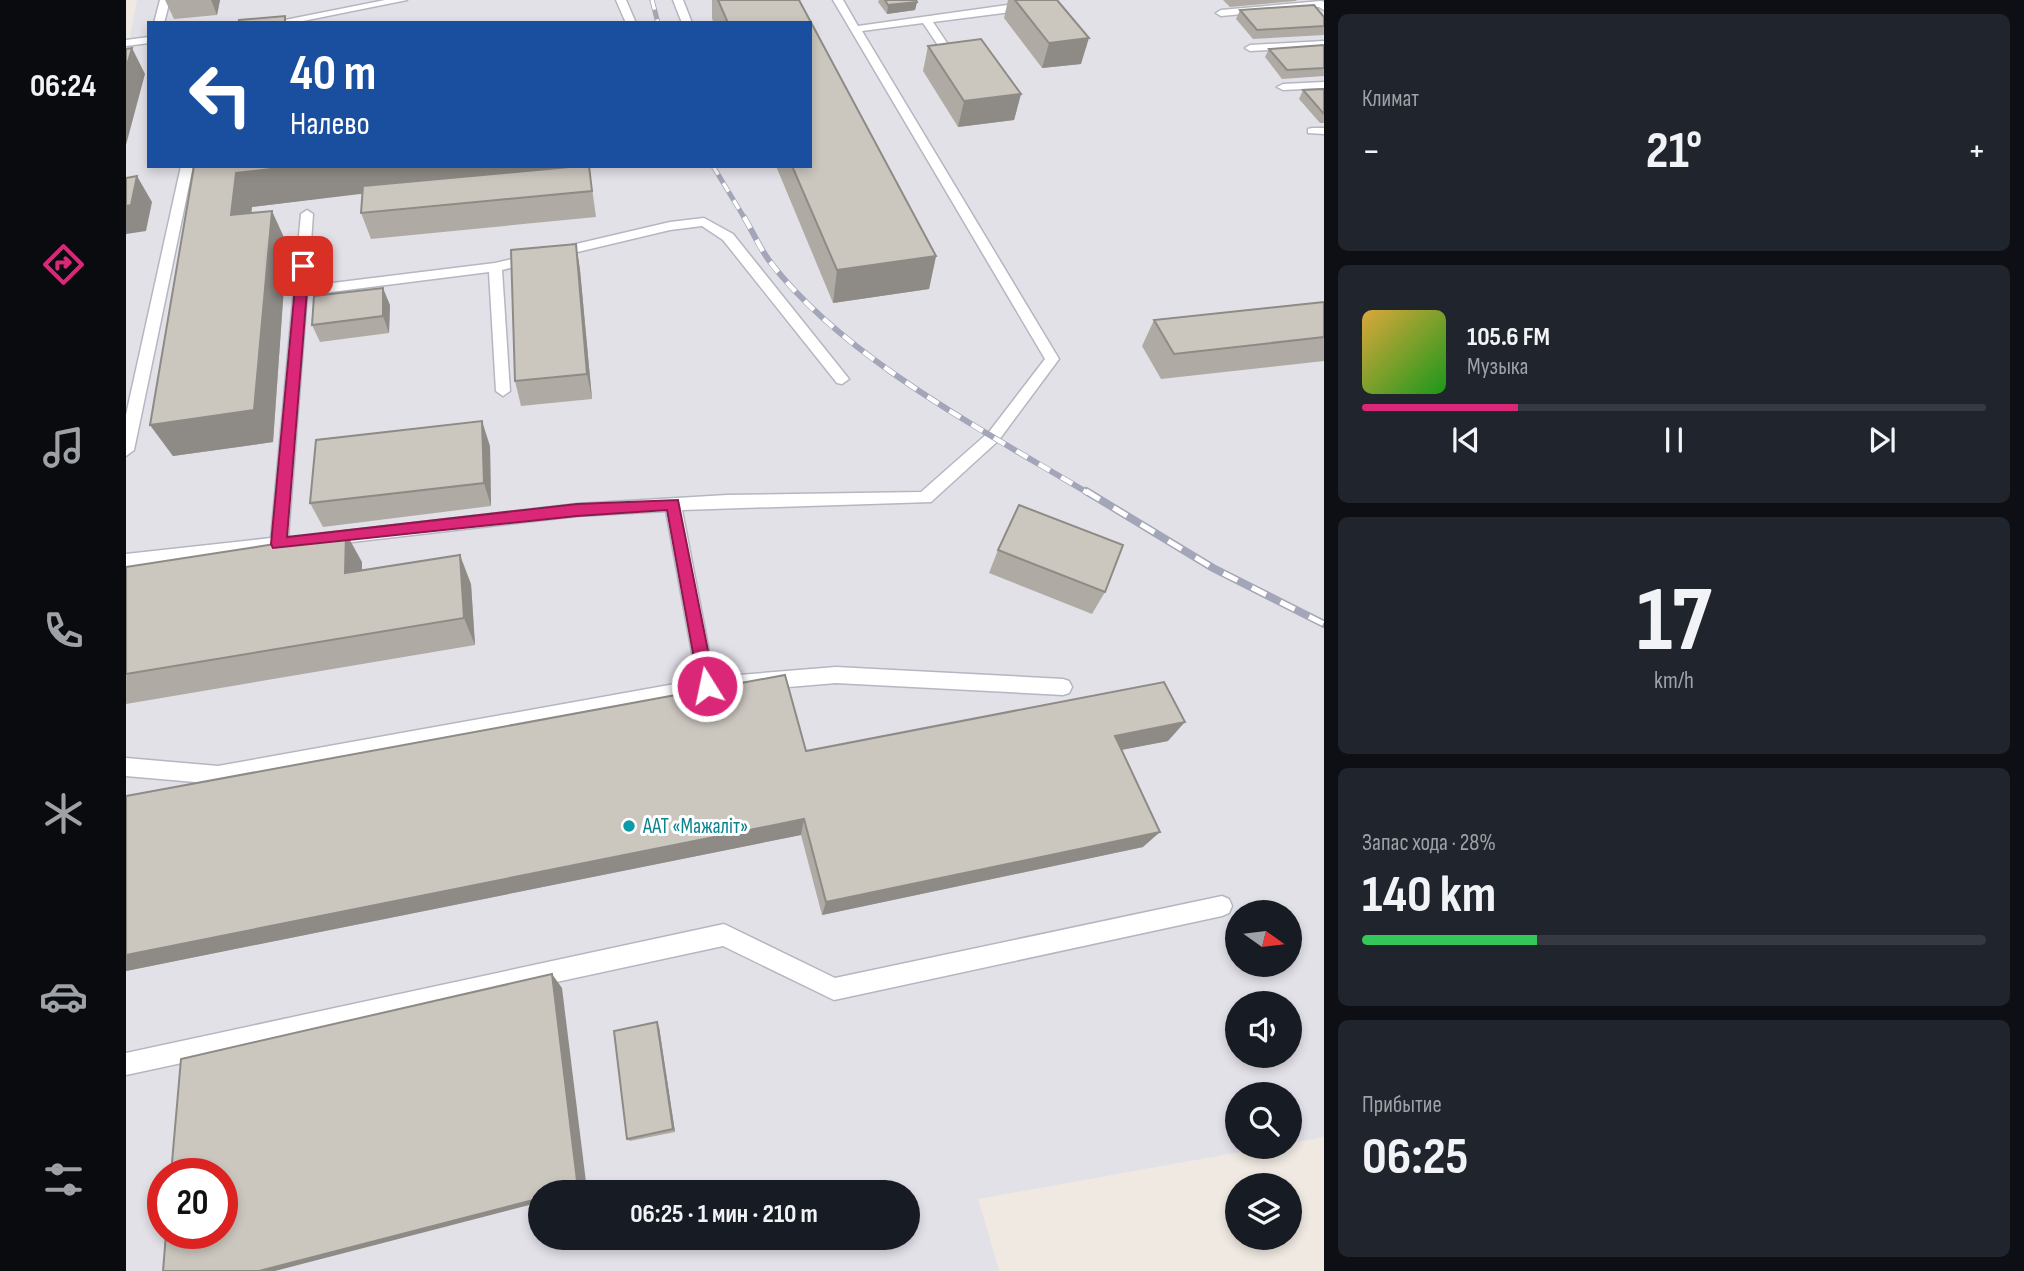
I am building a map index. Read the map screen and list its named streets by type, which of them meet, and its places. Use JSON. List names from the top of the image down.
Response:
{
  "places": ["ААТ «Мажаліт»"],
  "north": "right",
  "page": {
    "tabs": "06:24",
    "tile": [
      "Климат",
      ["17", "km/h"],
      ["Запас хода · 28%", "140 km"],
      ["Прибытие", "06:25"]
    ],
    "turn": ["40 m", "Налево"],
    "heat": ["−", "21°", "+"],
    "song": ["105.6 FM", "Музыка"],
    "limit": "20",
    "trip": "06:25 · 1 мин · 210 m"
  }
}
